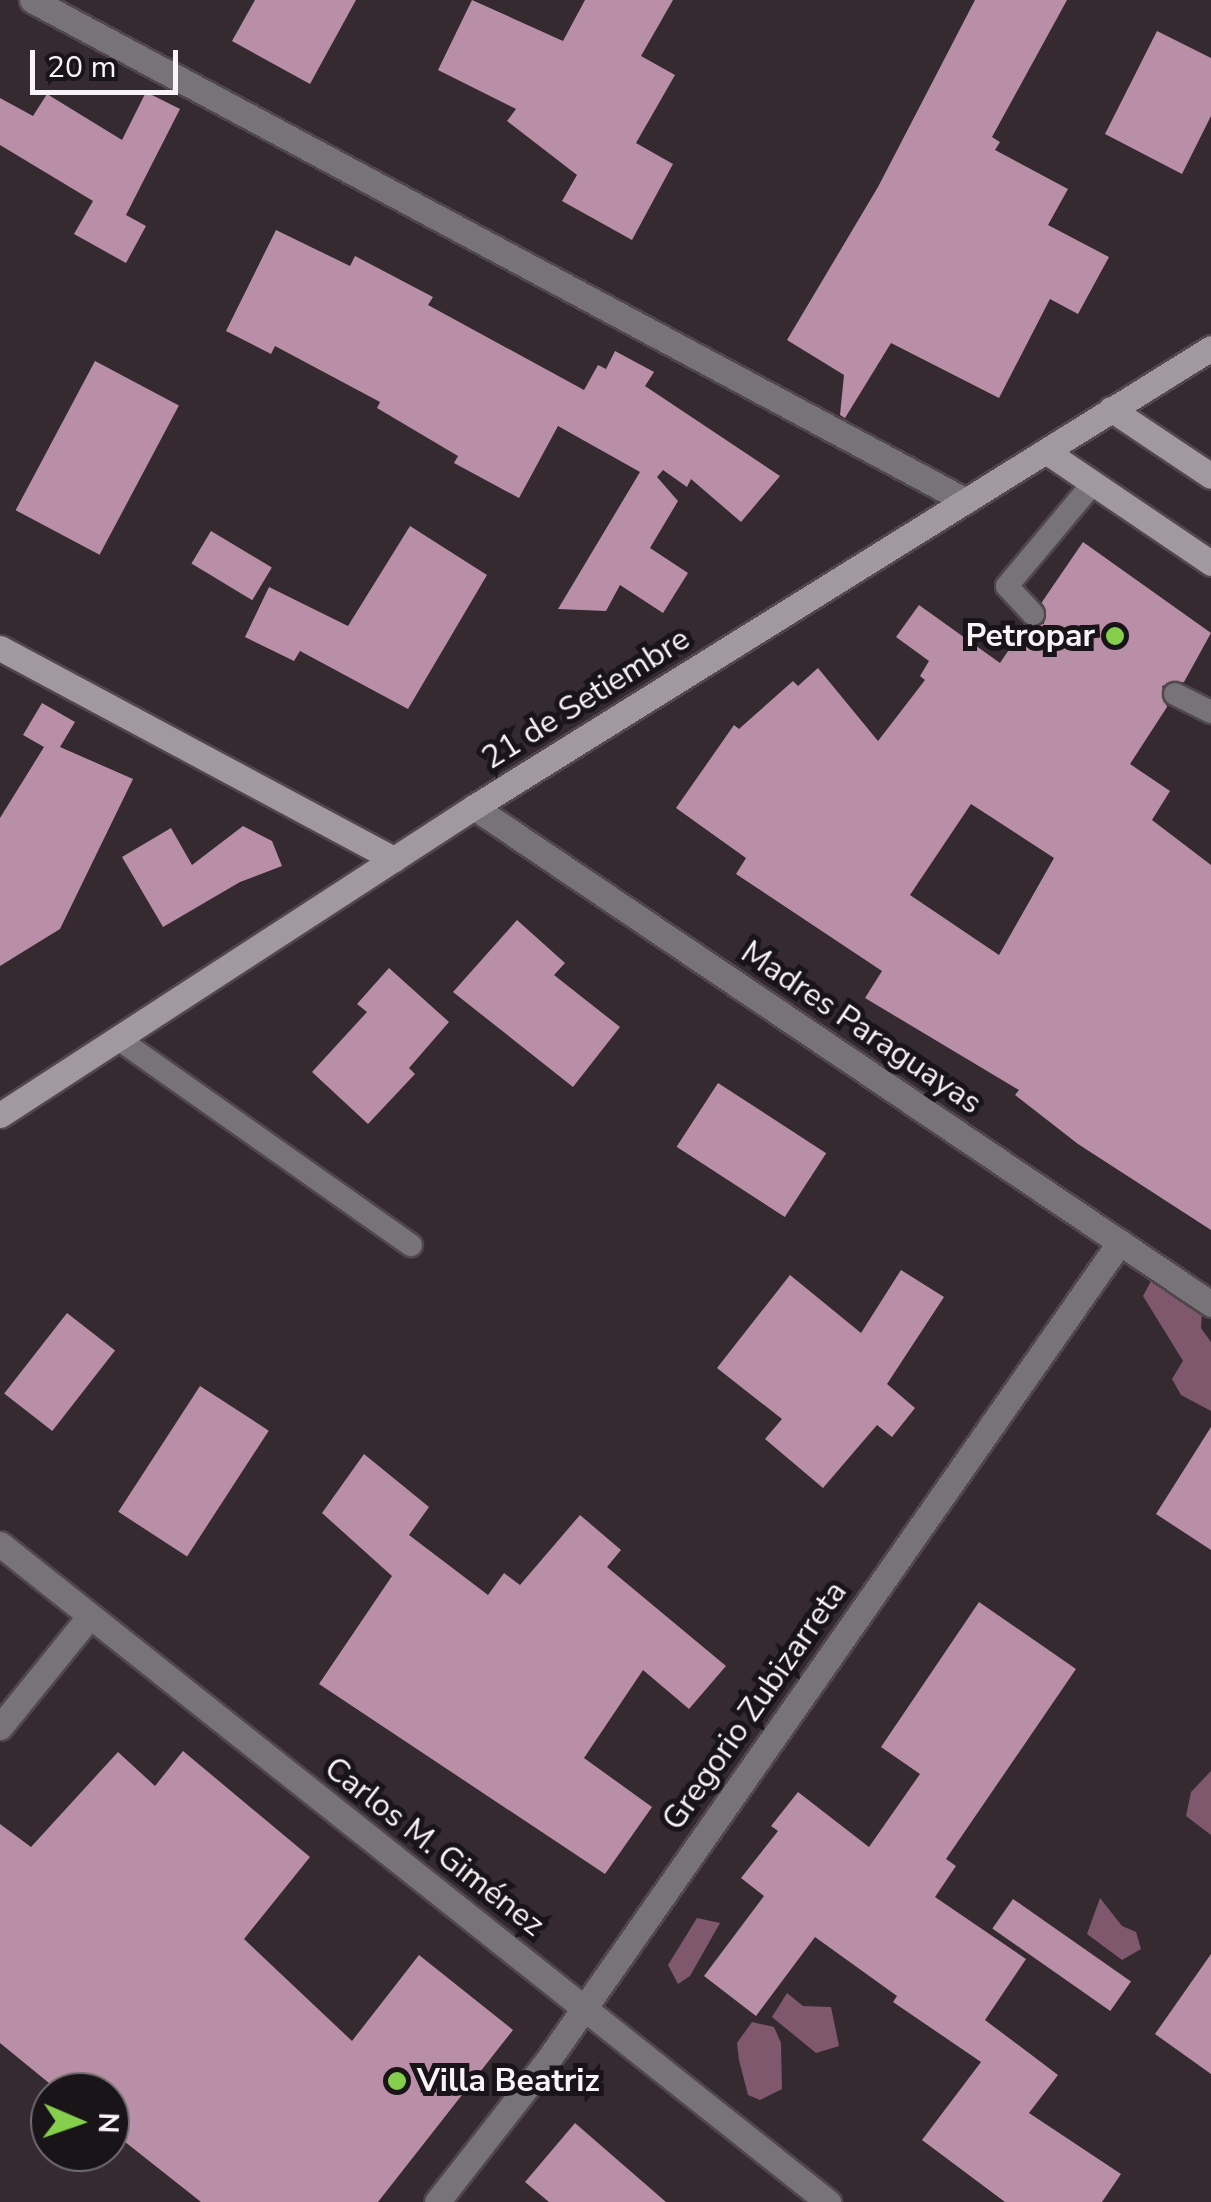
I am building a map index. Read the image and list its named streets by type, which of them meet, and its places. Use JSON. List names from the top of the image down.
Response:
{
  "streets": {
    "main road": ["21 de Setiembre"],
    "street": ["Madres Paraguayas", "Gregorio Zubizarreta", "Carlos M. Giménez"]
  },
  "crossings": [
    ["21 de Setiembre", "Madres Paraguayas"],
    ["Madres Paraguayas", "Gregorio Zubizarreta"],
    ["Gregorio Zubizarreta", "Carlos M. Giménez"]
  ],
  "places": ["Petropar", "Villa Beatriz"],
  "scale_bar": "20 m",
  "north": "right"
}
